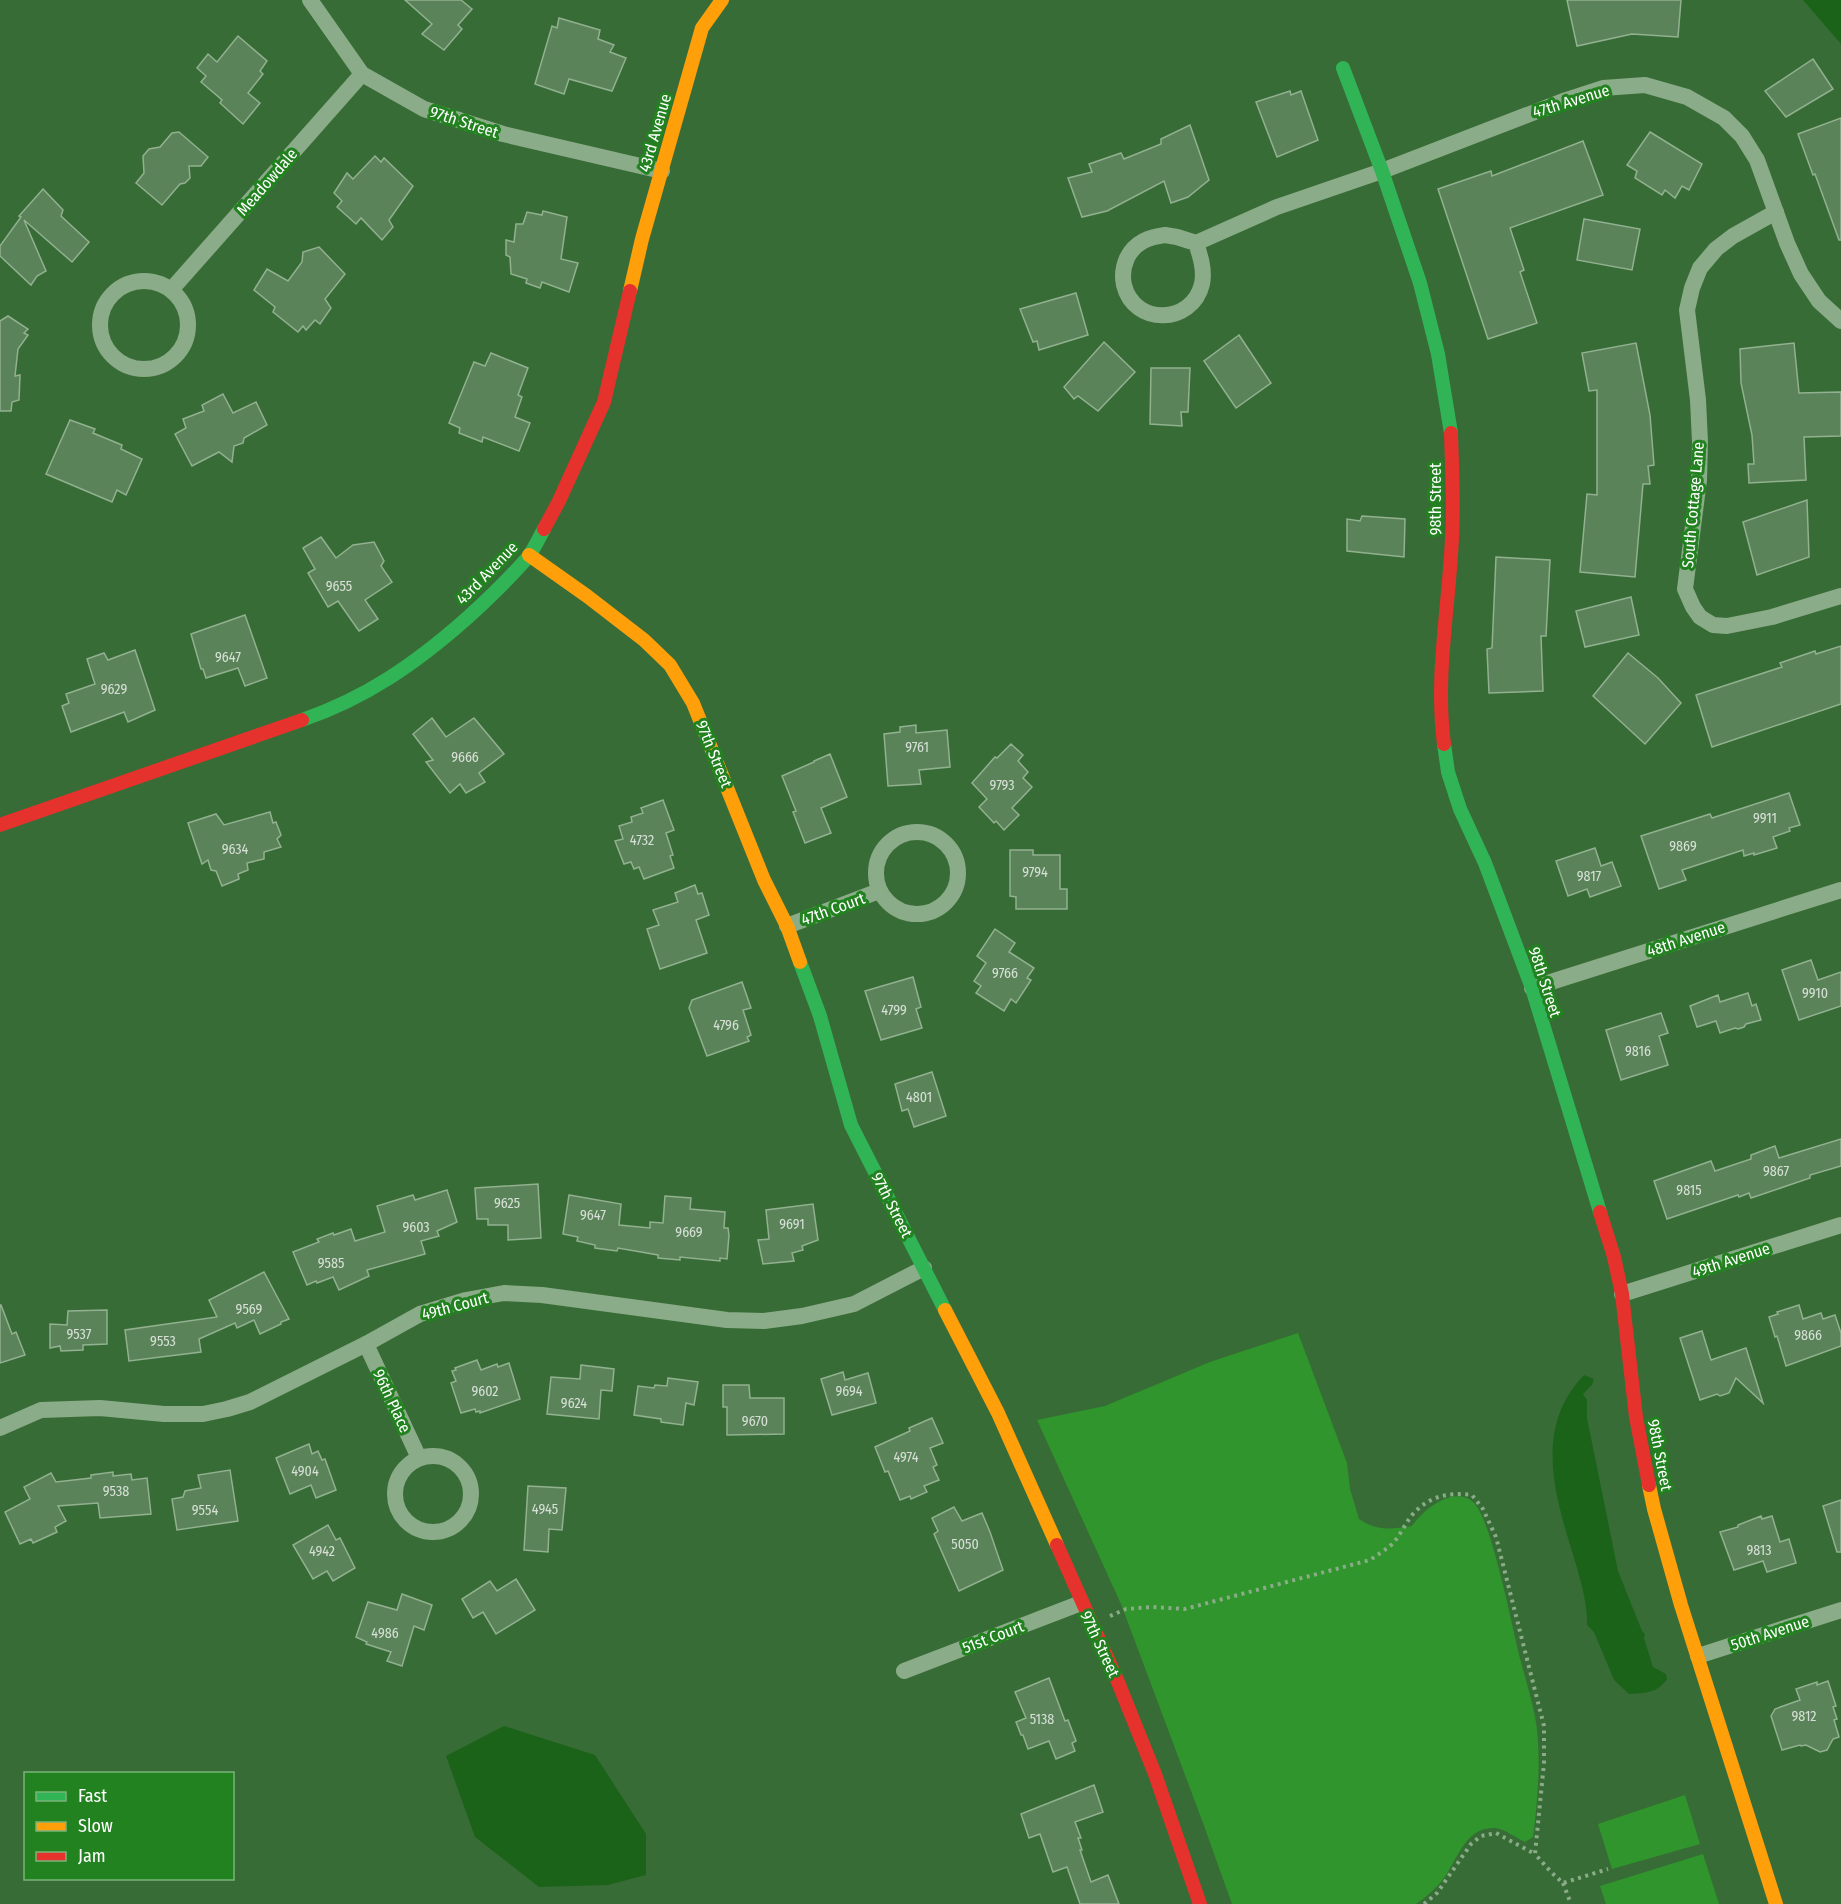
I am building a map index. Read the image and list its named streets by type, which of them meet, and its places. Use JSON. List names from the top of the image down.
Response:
{
  "streets": {
    "street": [
      "47th Avenue",
      "97th Street",
      "43rd Avenue",
      "Meadowdale",
      "98th Street",
      "South Cottage Lane",
      "47th Court",
      "48th Avenue",
      "49th Avenue",
      "49th Court",
      "96th Place",
      "50th Avenue",
      "51st Court"
    ]
  },
  "crossings": [
    ["47th Avenue", "98th Street"],
    ["47th Avenue", "South Cottage Lane"],
    ["97th Street", "43rd Avenue"],
    ["97th Street", "Meadowdale"],
    ["97th Street", "47th Court"],
    ["97th Street", "49th Court"],
    ["97th Street", "51st Court"],
    ["98th Street", "48th Avenue"],
    ["98th Street", "49th Avenue"],
    ["98th Street", "50th Avenue"],
    ["49th Court", "96th Place"]
  ],
  "house_numbers": [
    "9655",
    "9647",
    "9629",
    "9761",
    "9666",
    "9793",
    "9911",
    "4732",
    "9869",
    "9634",
    "9794",
    "9817",
    "9766",
    "9910",
    "4799",
    "4796",
    "9816",
    "4801",
    "9867",
    "9815",
    "9625",
    "9647",
    "9691",
    "9603",
    "9669",
    "9585",
    "9569",
    "9537",
    "9866",
    "9553",
    "9602",
    "9694",
    "9624",
    "9670",
    "4974",
    "4904",
    "9538",
    "4945",
    "9554",
    "5050",
    "9813",
    "4942",
    "4986",
    "9812",
    "5138"
  ],
  "legend": ["Fast", "Slow", "Jam"]
}
